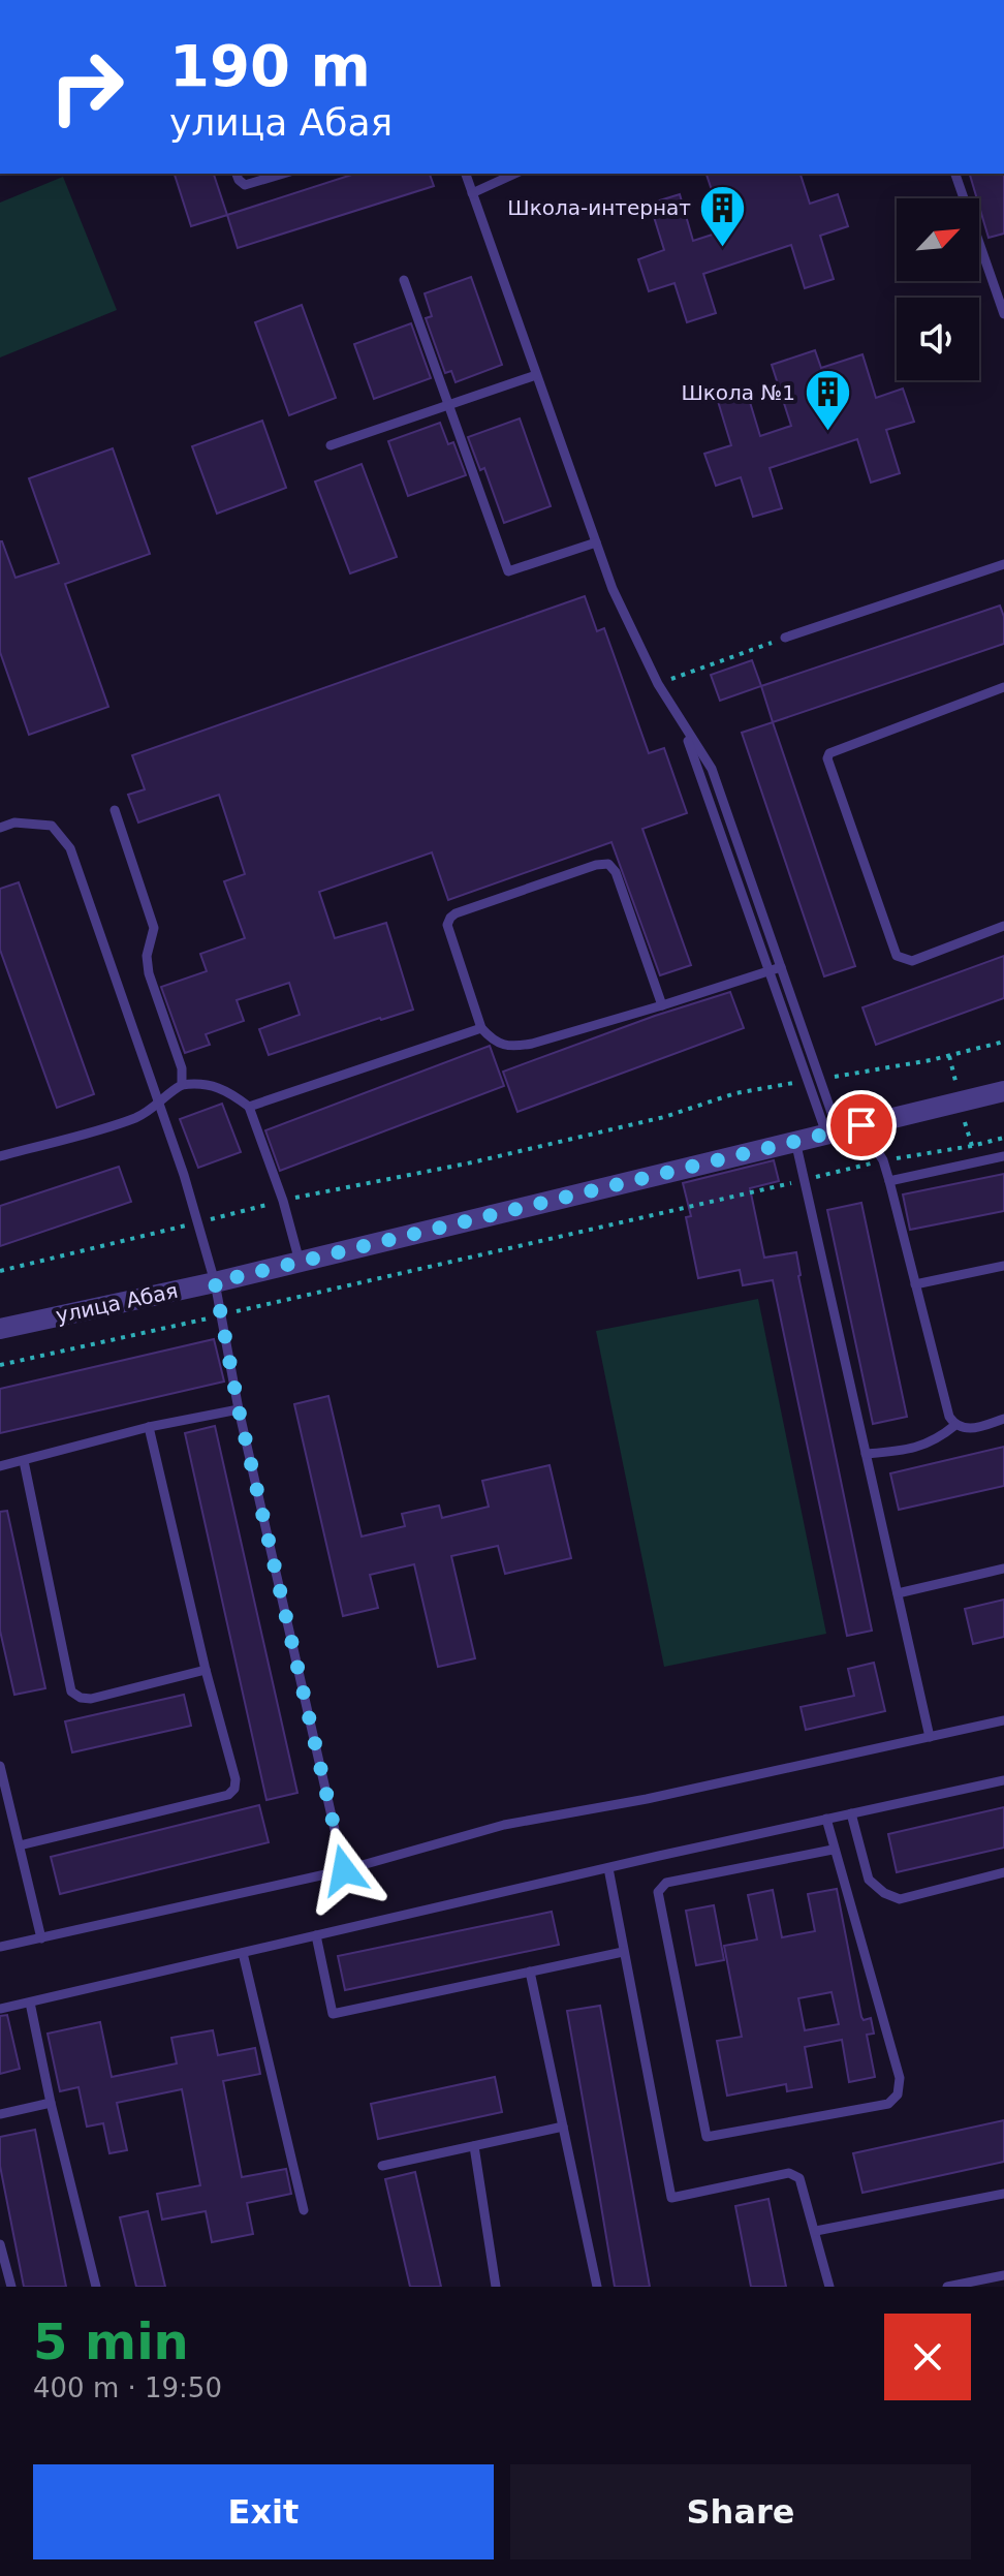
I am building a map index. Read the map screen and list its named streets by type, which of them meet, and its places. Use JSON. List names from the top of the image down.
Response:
{
  "streets": {
    "street": ["улица Абая"]
  },
  "places": {
    "building": ["Школа-интернат", "Школа №1"]
  },
  "north": "top right",
  "page": {
    "turn": ["190 m", "улица Абая"],
    "heading": ["5 min", "400 m · 19:50"],
    "buttons": ["Exit", "Share"]
  }
}
